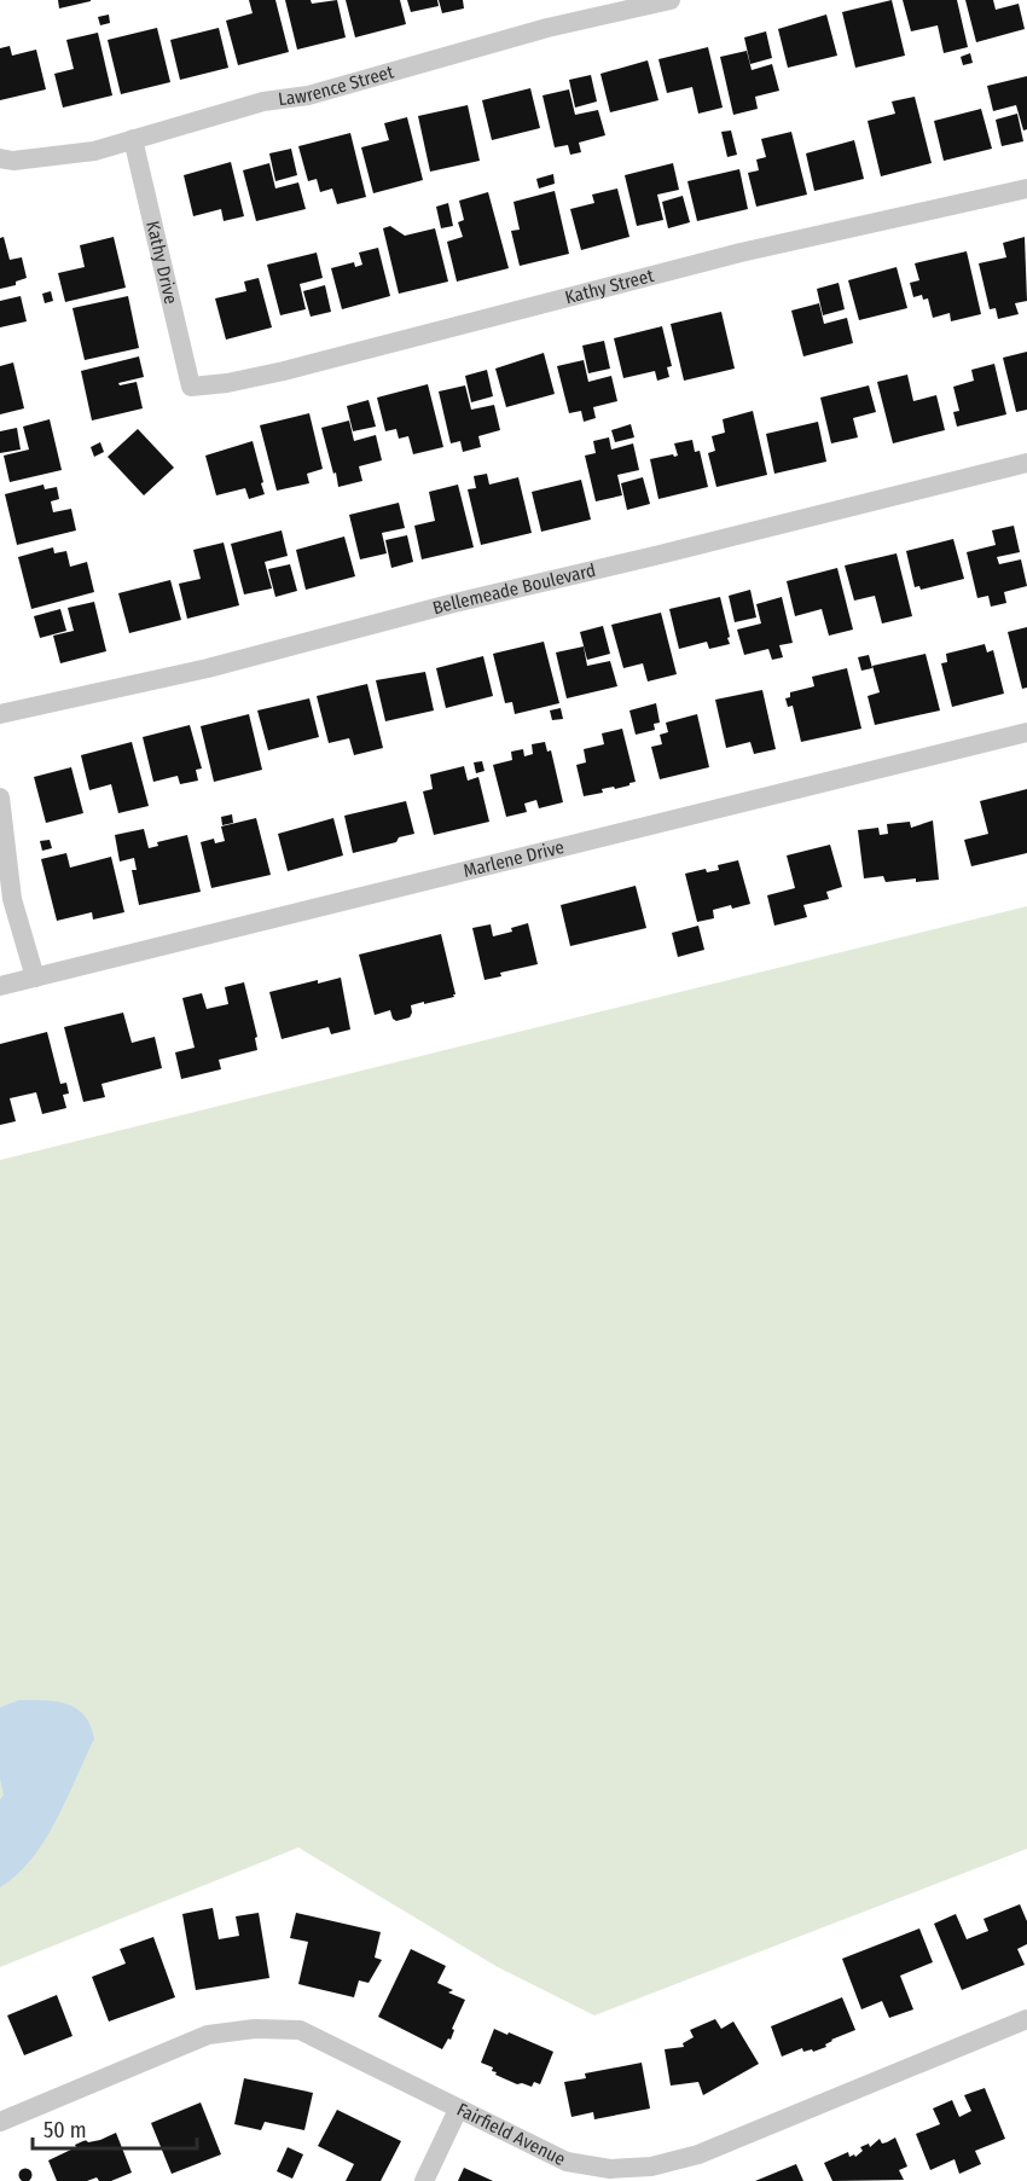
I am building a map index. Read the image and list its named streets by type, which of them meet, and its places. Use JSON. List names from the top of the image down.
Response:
{
  "streets": {
    "street": [
      "Lawrence Street",
      "Kathy Drive",
      "Kathy Street",
      "Bellemeade Boulevard",
      "Marlene Drive",
      "Fairfield Avenue"
    ]
  },
  "crossings": [
    ["Lawrence Street", "Kathy Drive"],
    ["Kathy Drive", "Kathy Street"]
  ],
  "scale_bar": "50 m"
}
